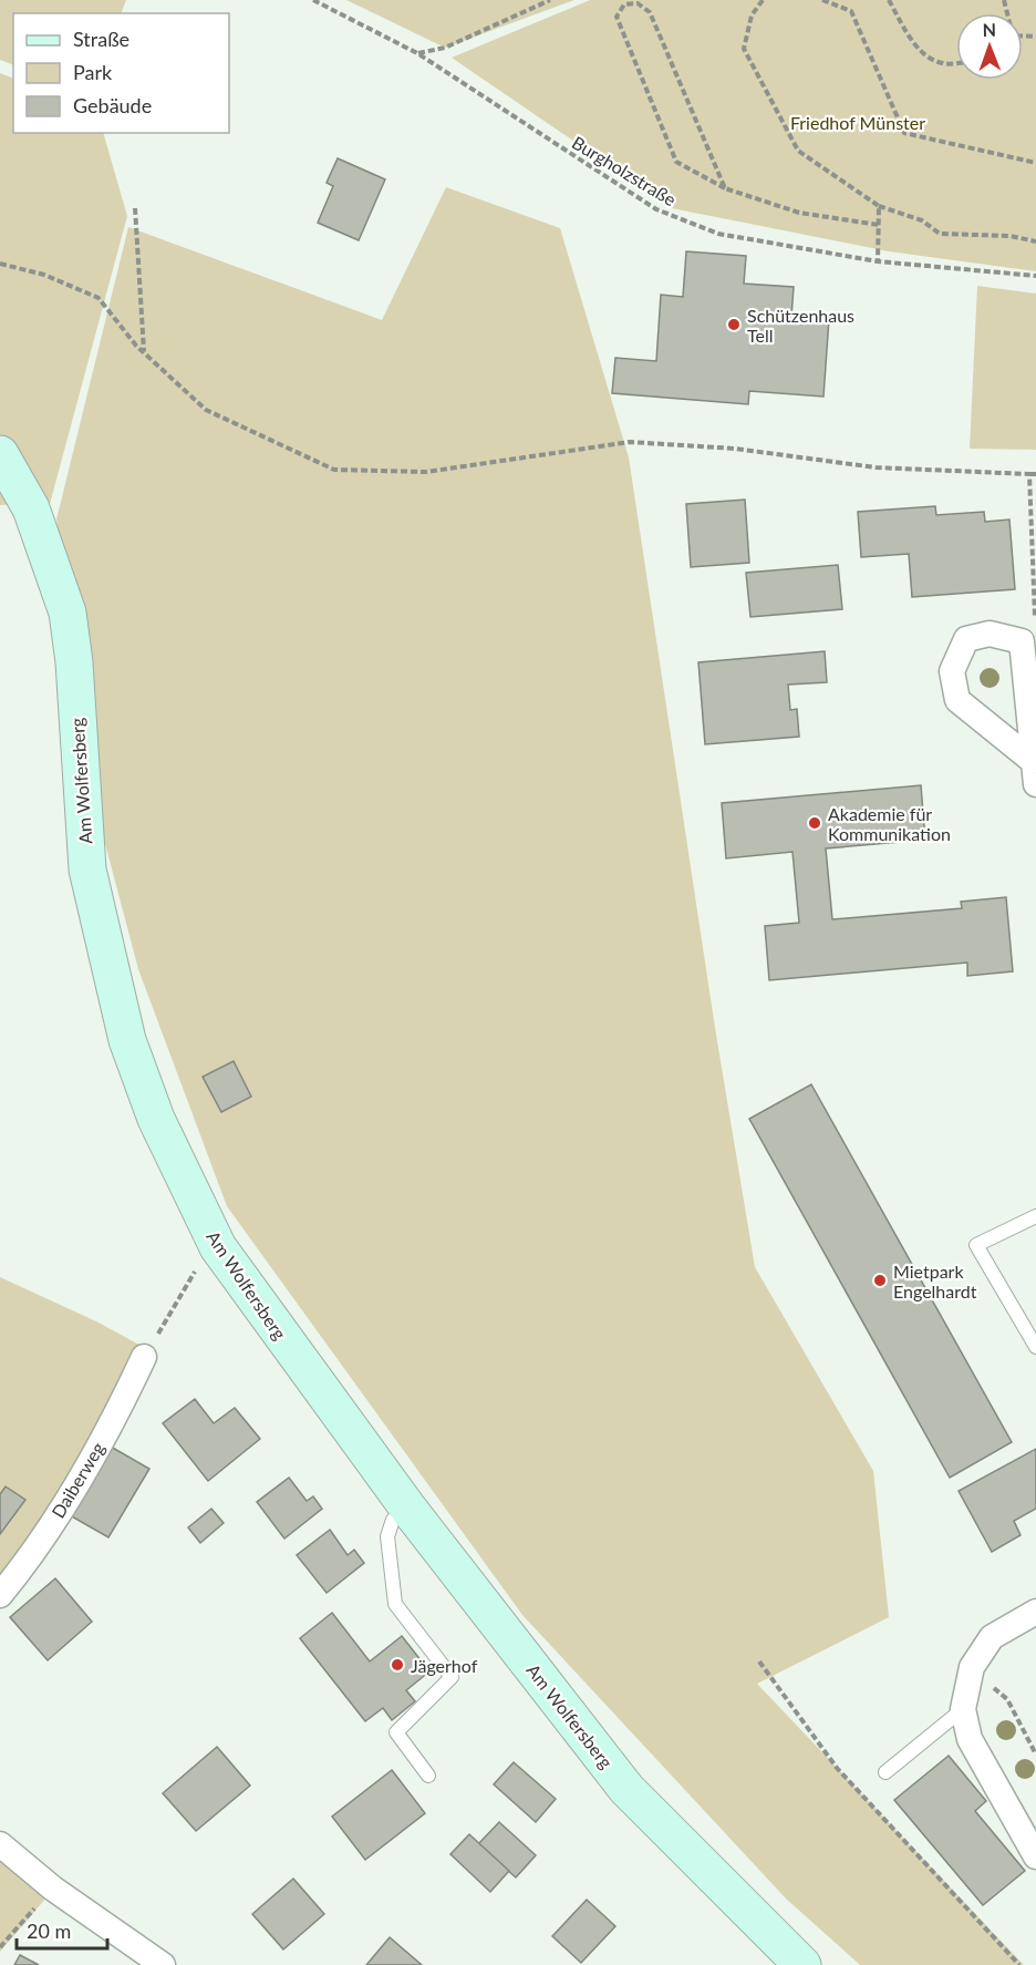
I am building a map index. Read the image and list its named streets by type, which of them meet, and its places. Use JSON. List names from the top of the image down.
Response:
{
  "streets": {
    "main road": ["Am Wolfersberg"],
    "street": ["Daiberweg"],
    "path": ["Burgholzstraße"]
  },
  "parks": ["Friedhof Münster"],
  "places": [
    "Schützenhaus Tell",
    "Akademie für Kommunikation",
    "Mietpark Engelhardt",
    "Jägerhof"
  ],
  "legend": ["Straße", "Park", "Gebäude"],
  "scale_bar": "20 m",
  "north": "top"
}
